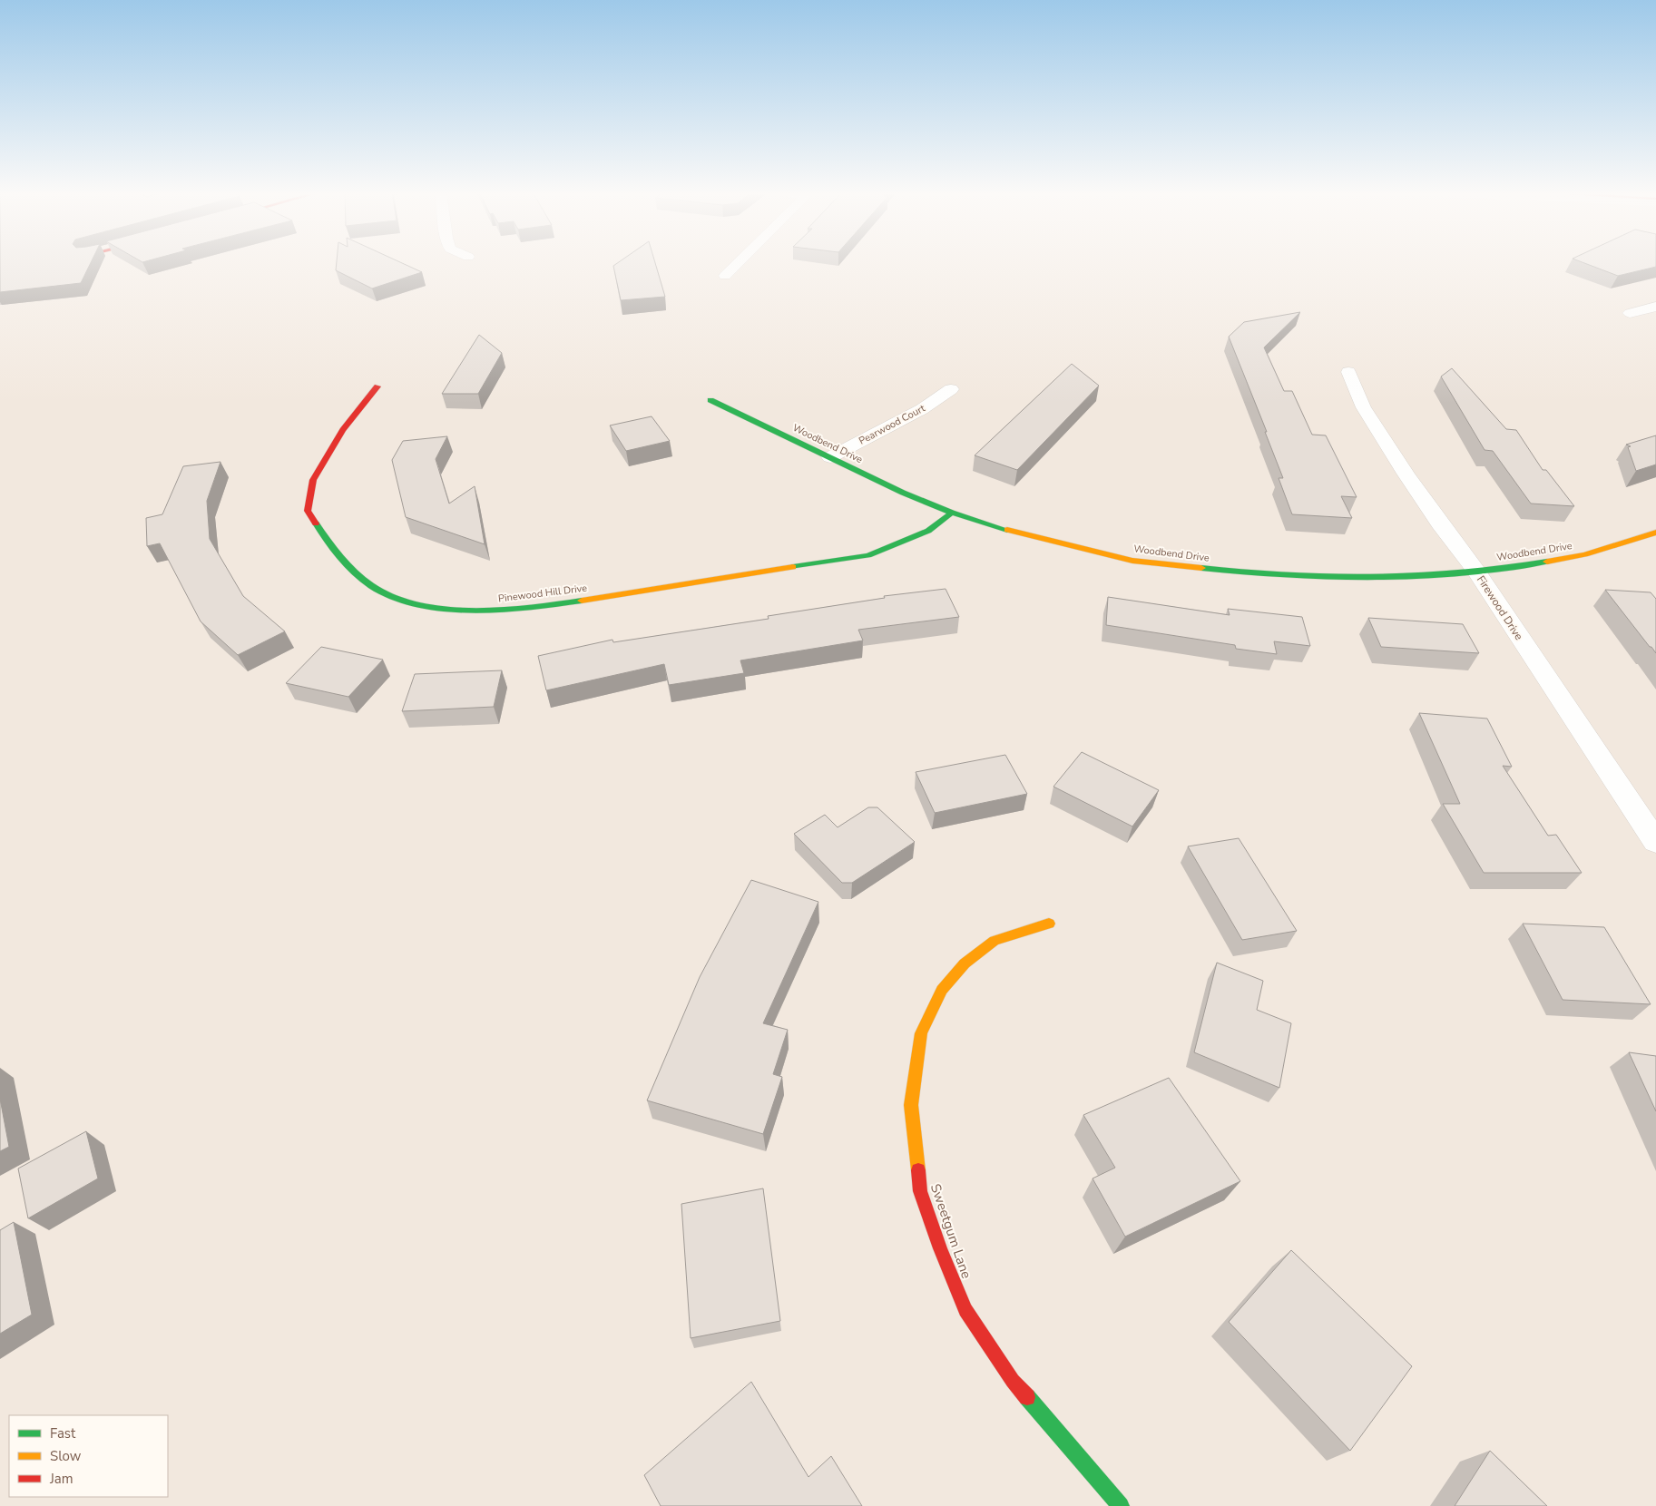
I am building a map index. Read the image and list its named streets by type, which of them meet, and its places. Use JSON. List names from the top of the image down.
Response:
{
  "streets": {
    "street": [
      "Pearwood Court",
      "Woodbend Drive",
      "Pinewood Hill Drive",
      "Firewood Drive",
      "Sweetgum Lane"
    ]
  },
  "crossings": [
    ["Pearwood Court", "Woodbend Drive"],
    ["Woodbend Drive", "Pinewood Hill Drive"],
    ["Woodbend Drive", "Firewood Drive"]
  ],
  "legend": ["Fast", "Slow", "Jam"]
}
